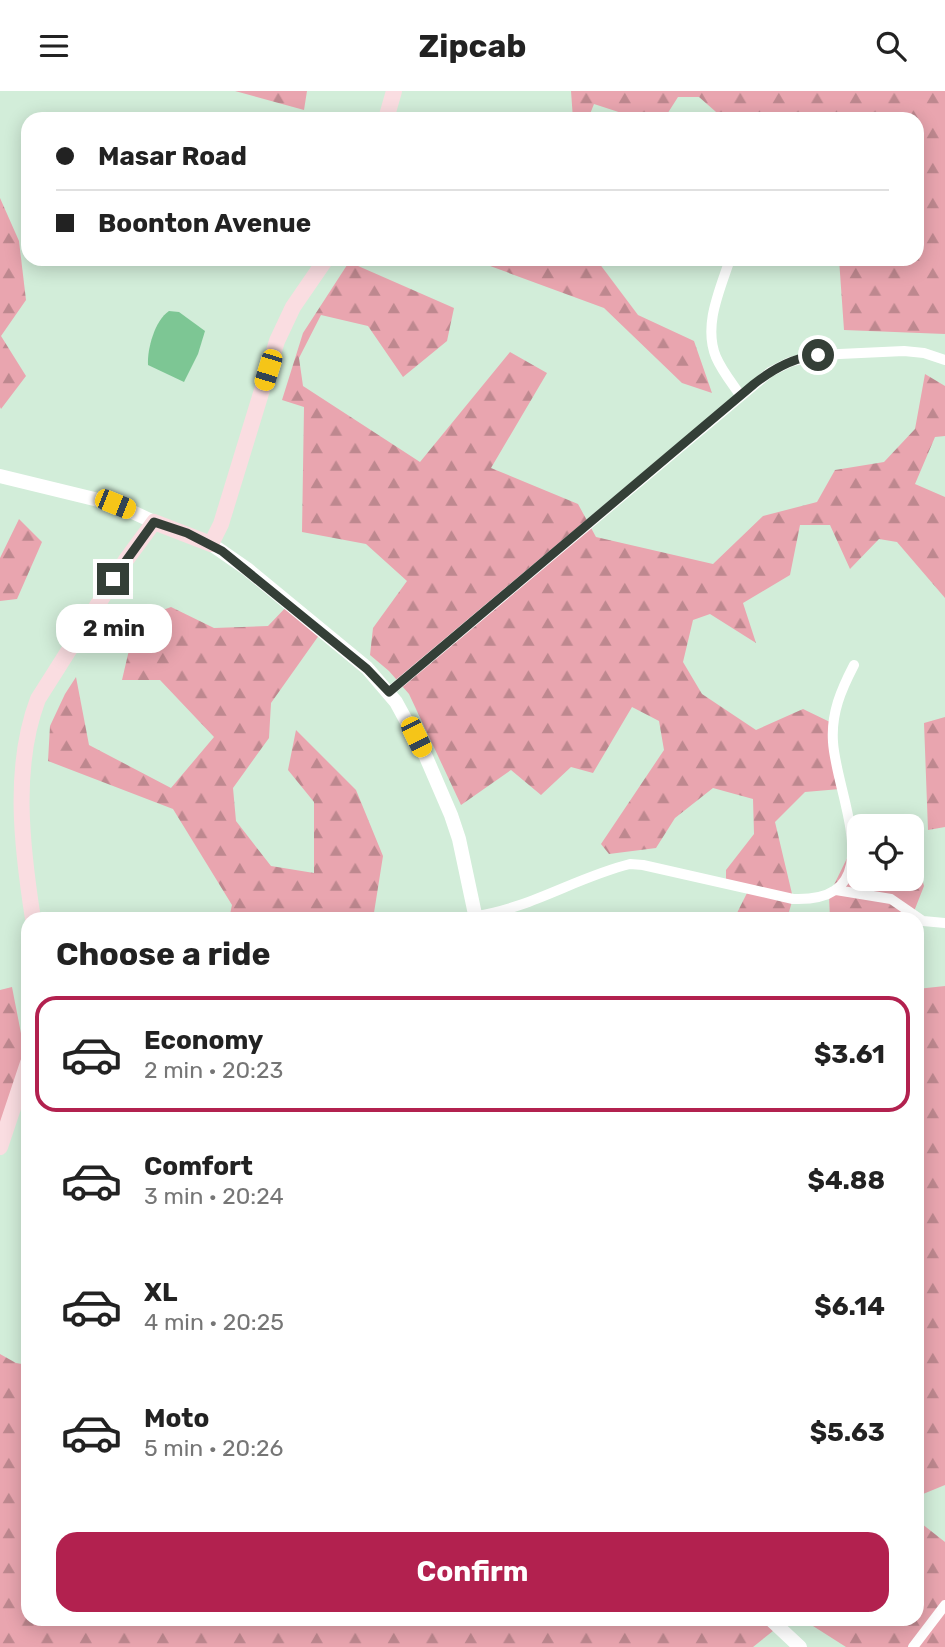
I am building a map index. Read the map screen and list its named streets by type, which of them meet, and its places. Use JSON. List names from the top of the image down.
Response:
{
  "page": {
    "header": "Zipcab",
    "banner": ["Masar Road", "Boonton Avenue"],
    "bubble": "2 min",
    "heading": "Choose a ride",
    "list": [
      {
        "name": "Economy",
        "note": "2 min · 20:23",
        "value": "$3.61"
      },
      {
        "name": "Comfort",
        "note": "3 min · 20:24",
        "value": "$4.88"
      },
      {
        "name": "XL",
        "note": "4 min · 20:25",
        "value": "$6.14"
      },
      {
        "name": "Moto",
        "note": "5 min · 20:26",
        "value": "$5.63"
      }
    ],
    "buttons": "Confirm"
  }
}
